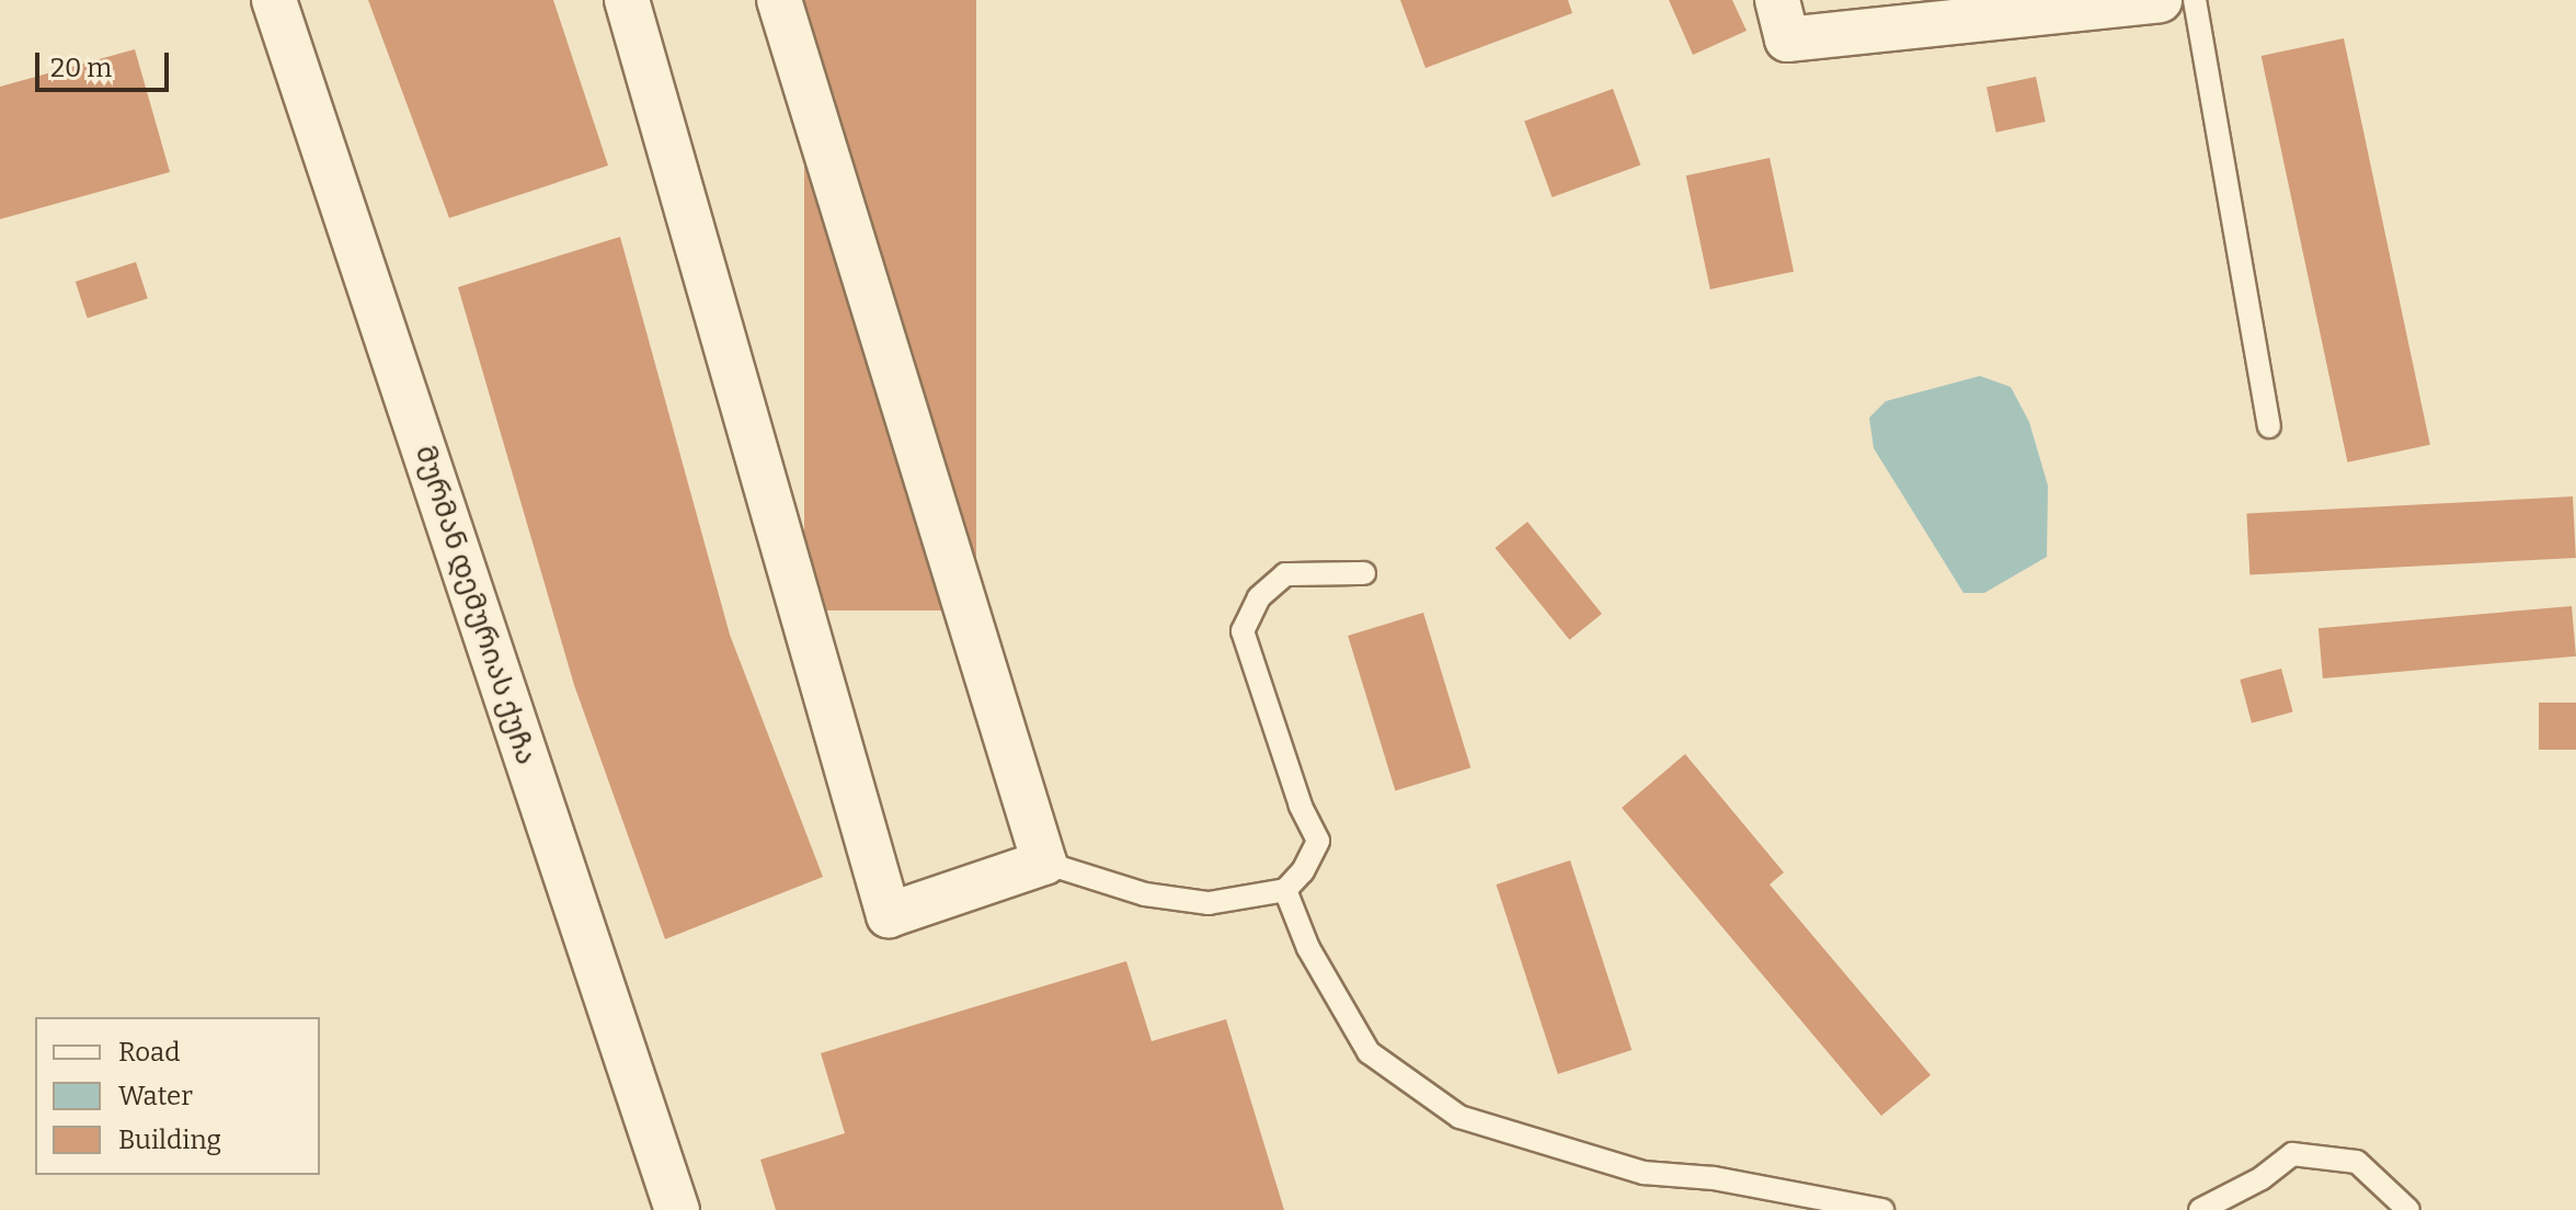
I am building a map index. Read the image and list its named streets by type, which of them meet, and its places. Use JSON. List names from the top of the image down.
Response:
{
  "streets": {
    "street": ["მურმან დემურიას ქუჩა"]
  },
  "legend": ["Road", "Water", "Building"],
  "scale_bar": "20 m"
}
